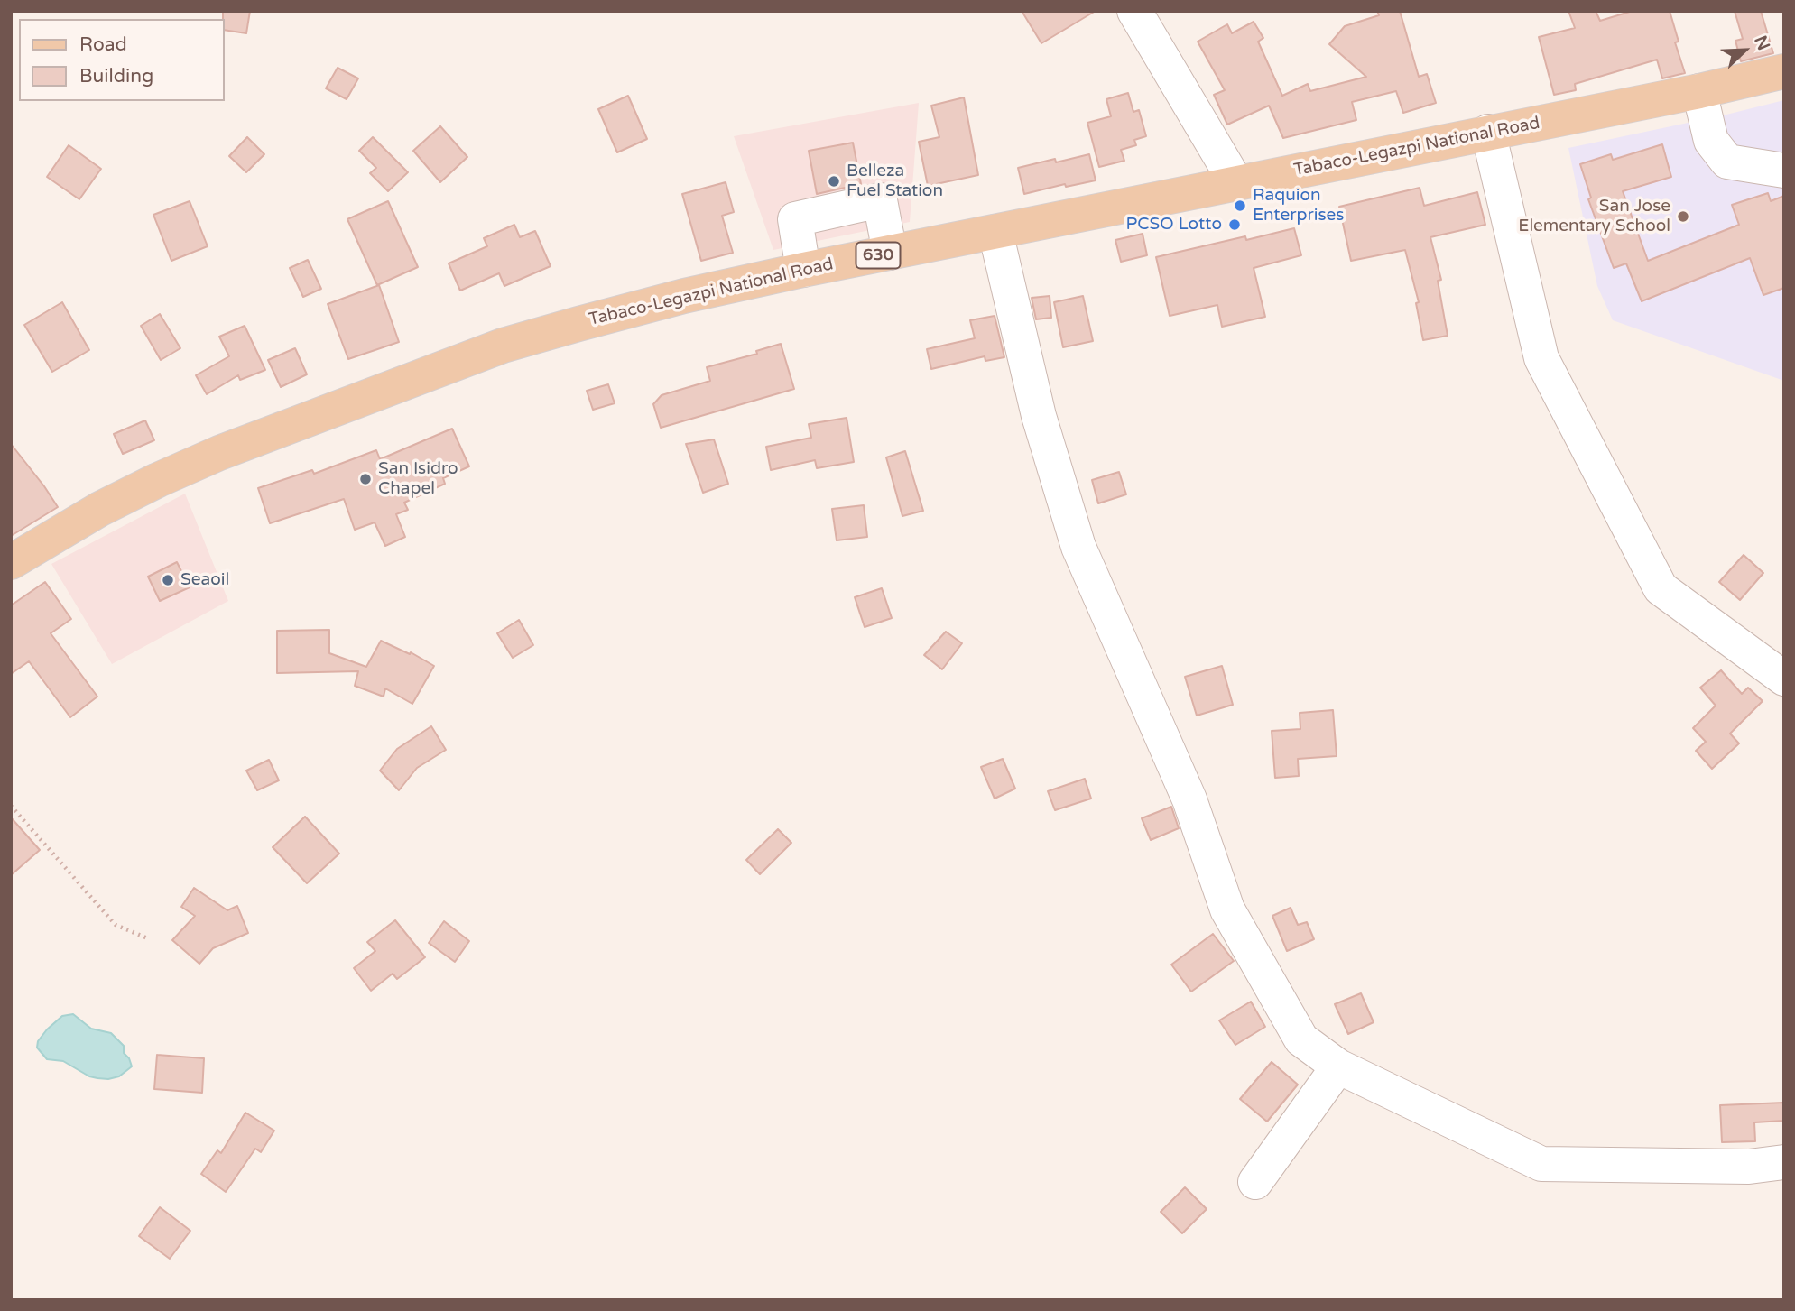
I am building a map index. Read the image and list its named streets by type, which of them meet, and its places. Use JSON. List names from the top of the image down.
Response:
{
  "streets": {
    "main road": ["Tabaco-Legazpi National Road", "630"]
  },
  "places": [
    "Belleza Fuel Station",
    "Raquion Enterprises",
    "San Jose Elementary School",
    "PCSO Lotto",
    "San Isidro Chapel",
    "Seaoil"
  ],
  "legend": ["Road", "Building"],
  "north": "top right"
}
